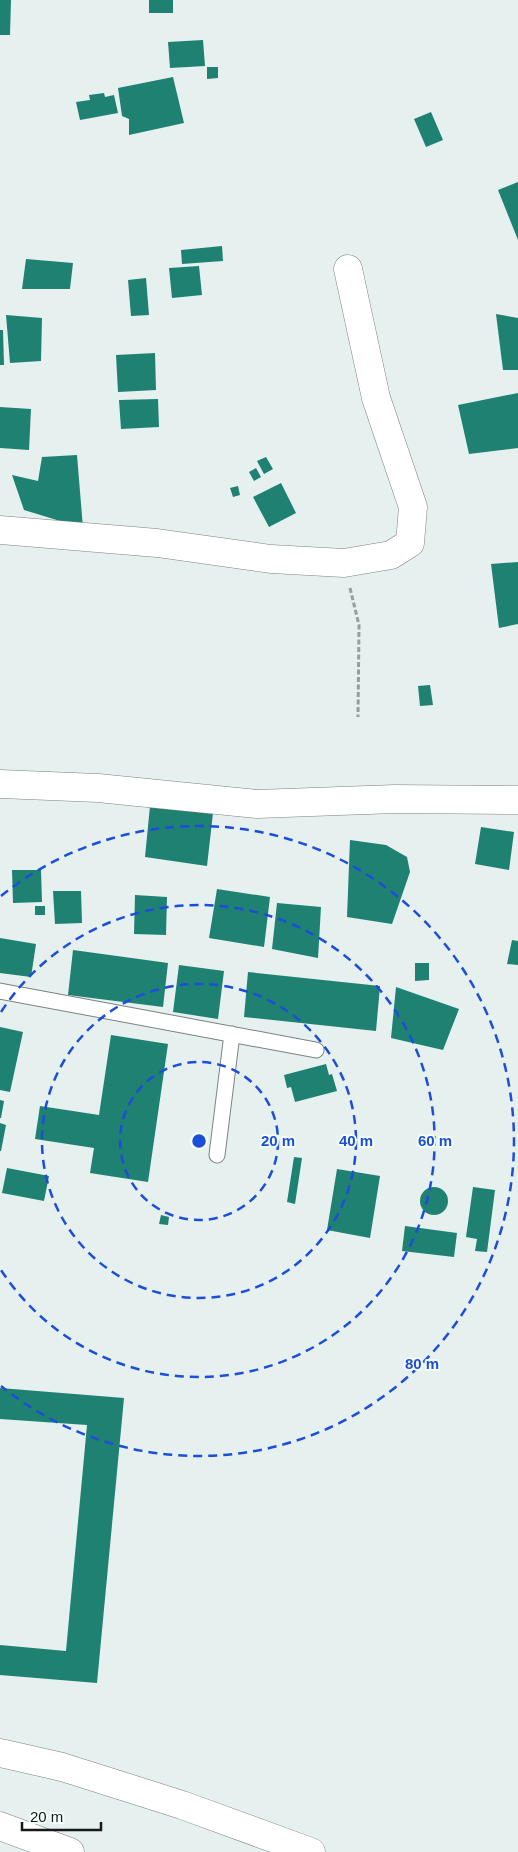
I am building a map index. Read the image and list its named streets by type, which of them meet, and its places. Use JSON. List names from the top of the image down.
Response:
{
  "scale_bar": "20 m",
  "rings": [
    "20 m",
    "40 m",
    "60 m",
    "80 m"
  ]
}
